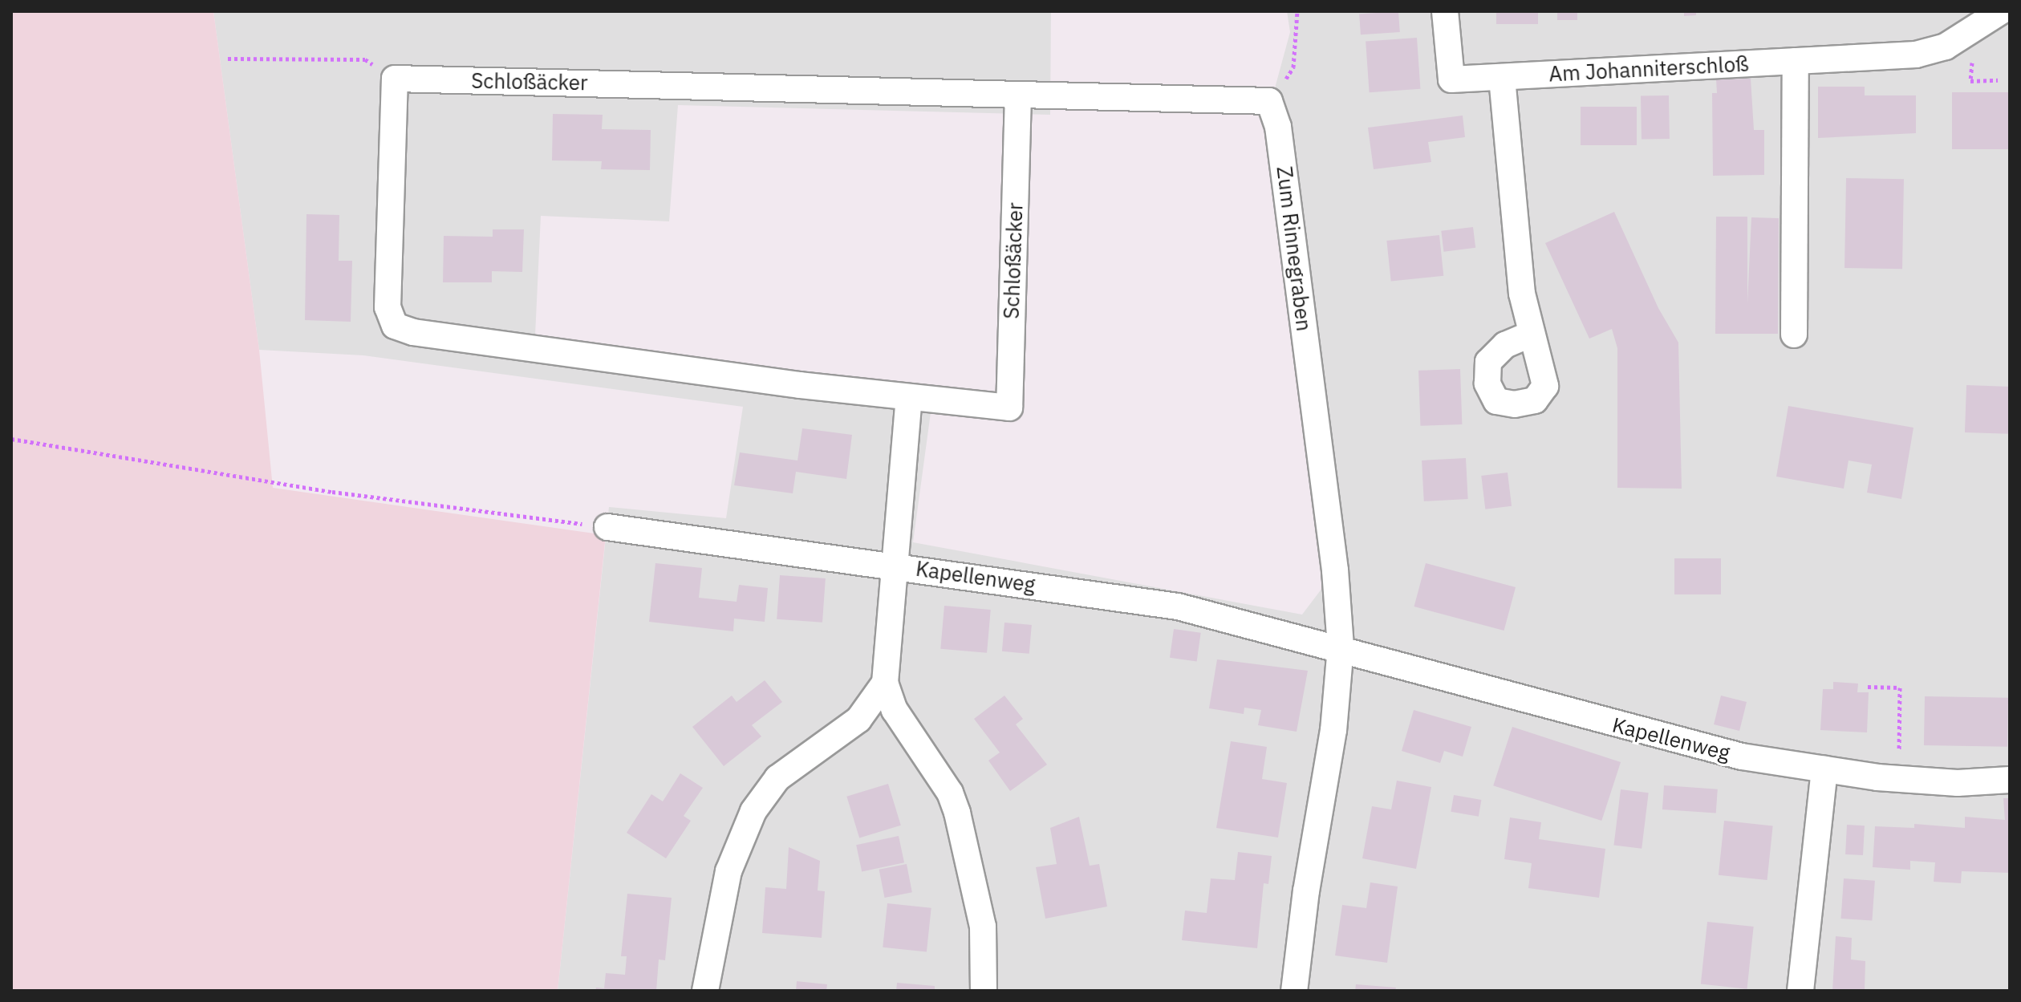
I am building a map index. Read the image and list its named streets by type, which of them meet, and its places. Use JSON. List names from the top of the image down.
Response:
{
  "streets": {
    "street": [
      "Am Johanniterschloß",
      "Schloßäcker",
      "Zum Rinnegraben",
      "Kapellenweg"
    ]
  },
  "crossings": [
    ["Zum Rinnegraben", "Kapellenweg"]
  ]
}
